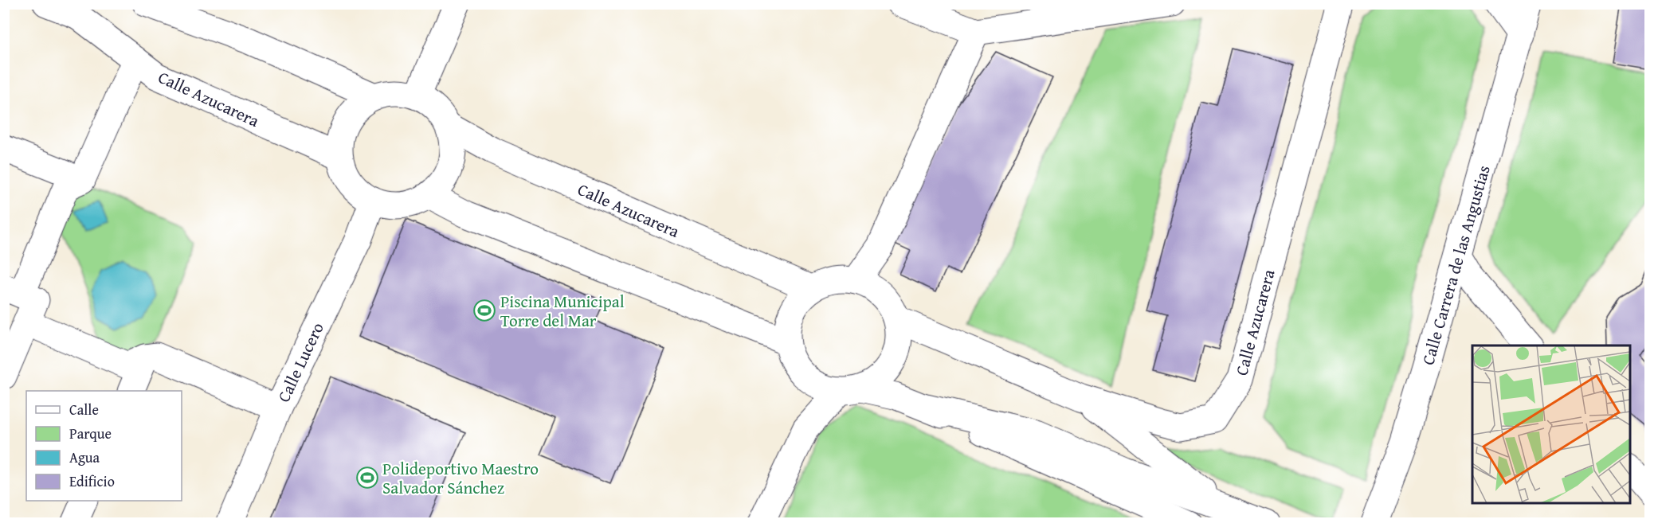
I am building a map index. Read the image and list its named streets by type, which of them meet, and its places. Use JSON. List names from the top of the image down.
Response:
{
  "streets": {
    "street": ["Calle Azucarera", "Calle Carrera de las Angustias", "Calle Lucero"]
  },
  "crossings": [
    ["Calle Azucarera", "Calle Lucero"]
  ],
  "places": {
    "sports": ["Piscina Municipal Torre del Mar", "Polideportivo Maestro Salvador Sánchez"]
  },
  "legend": [
    "Calle",
    "Parque",
    "Agua",
    "Edificio"
  ]
}
